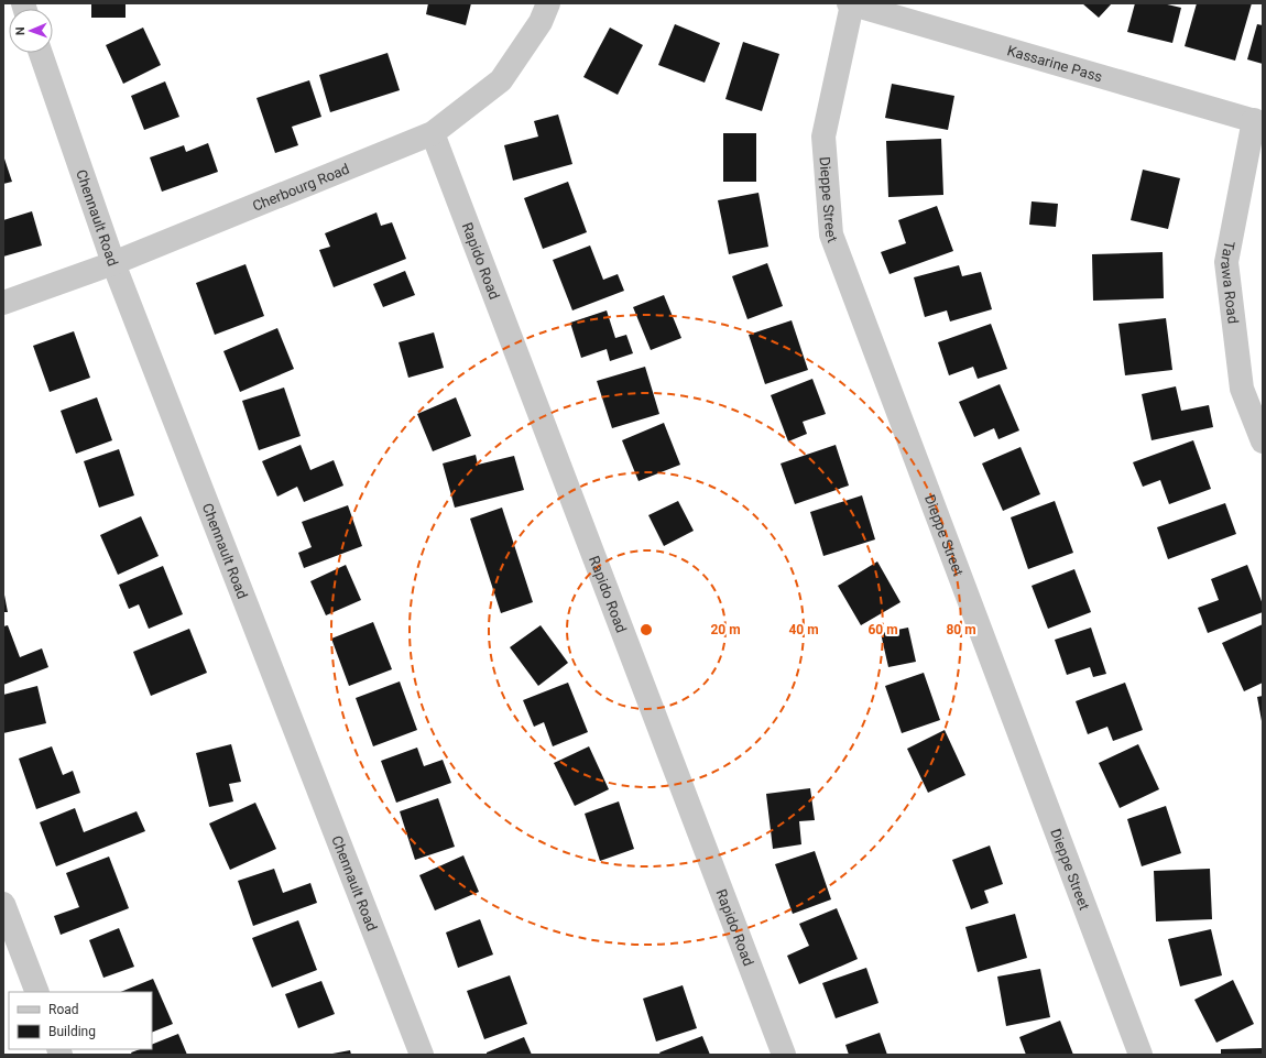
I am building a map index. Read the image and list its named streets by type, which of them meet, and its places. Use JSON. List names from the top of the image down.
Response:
{
  "streets": {
    "street": [
      "Kassarine Pass",
      "Cherbourg Road",
      "Dieppe Street",
      "Chennault Road",
      "Rapido Road",
      "Tarawa Road"
    ]
  },
  "crossings": [
    ["Kassarine Pass", "Dieppe Street"],
    ["Kassarine Pass", "Tarawa Road"],
    ["Cherbourg Road", "Chennault Road"],
    ["Cherbourg Road", "Rapido Road"]
  ],
  "legend": ["Road", "Building"],
  "north": "left",
  "rings": [
    "20 m",
    "40 m",
    "60 m",
    "80 m"
  ]
}
